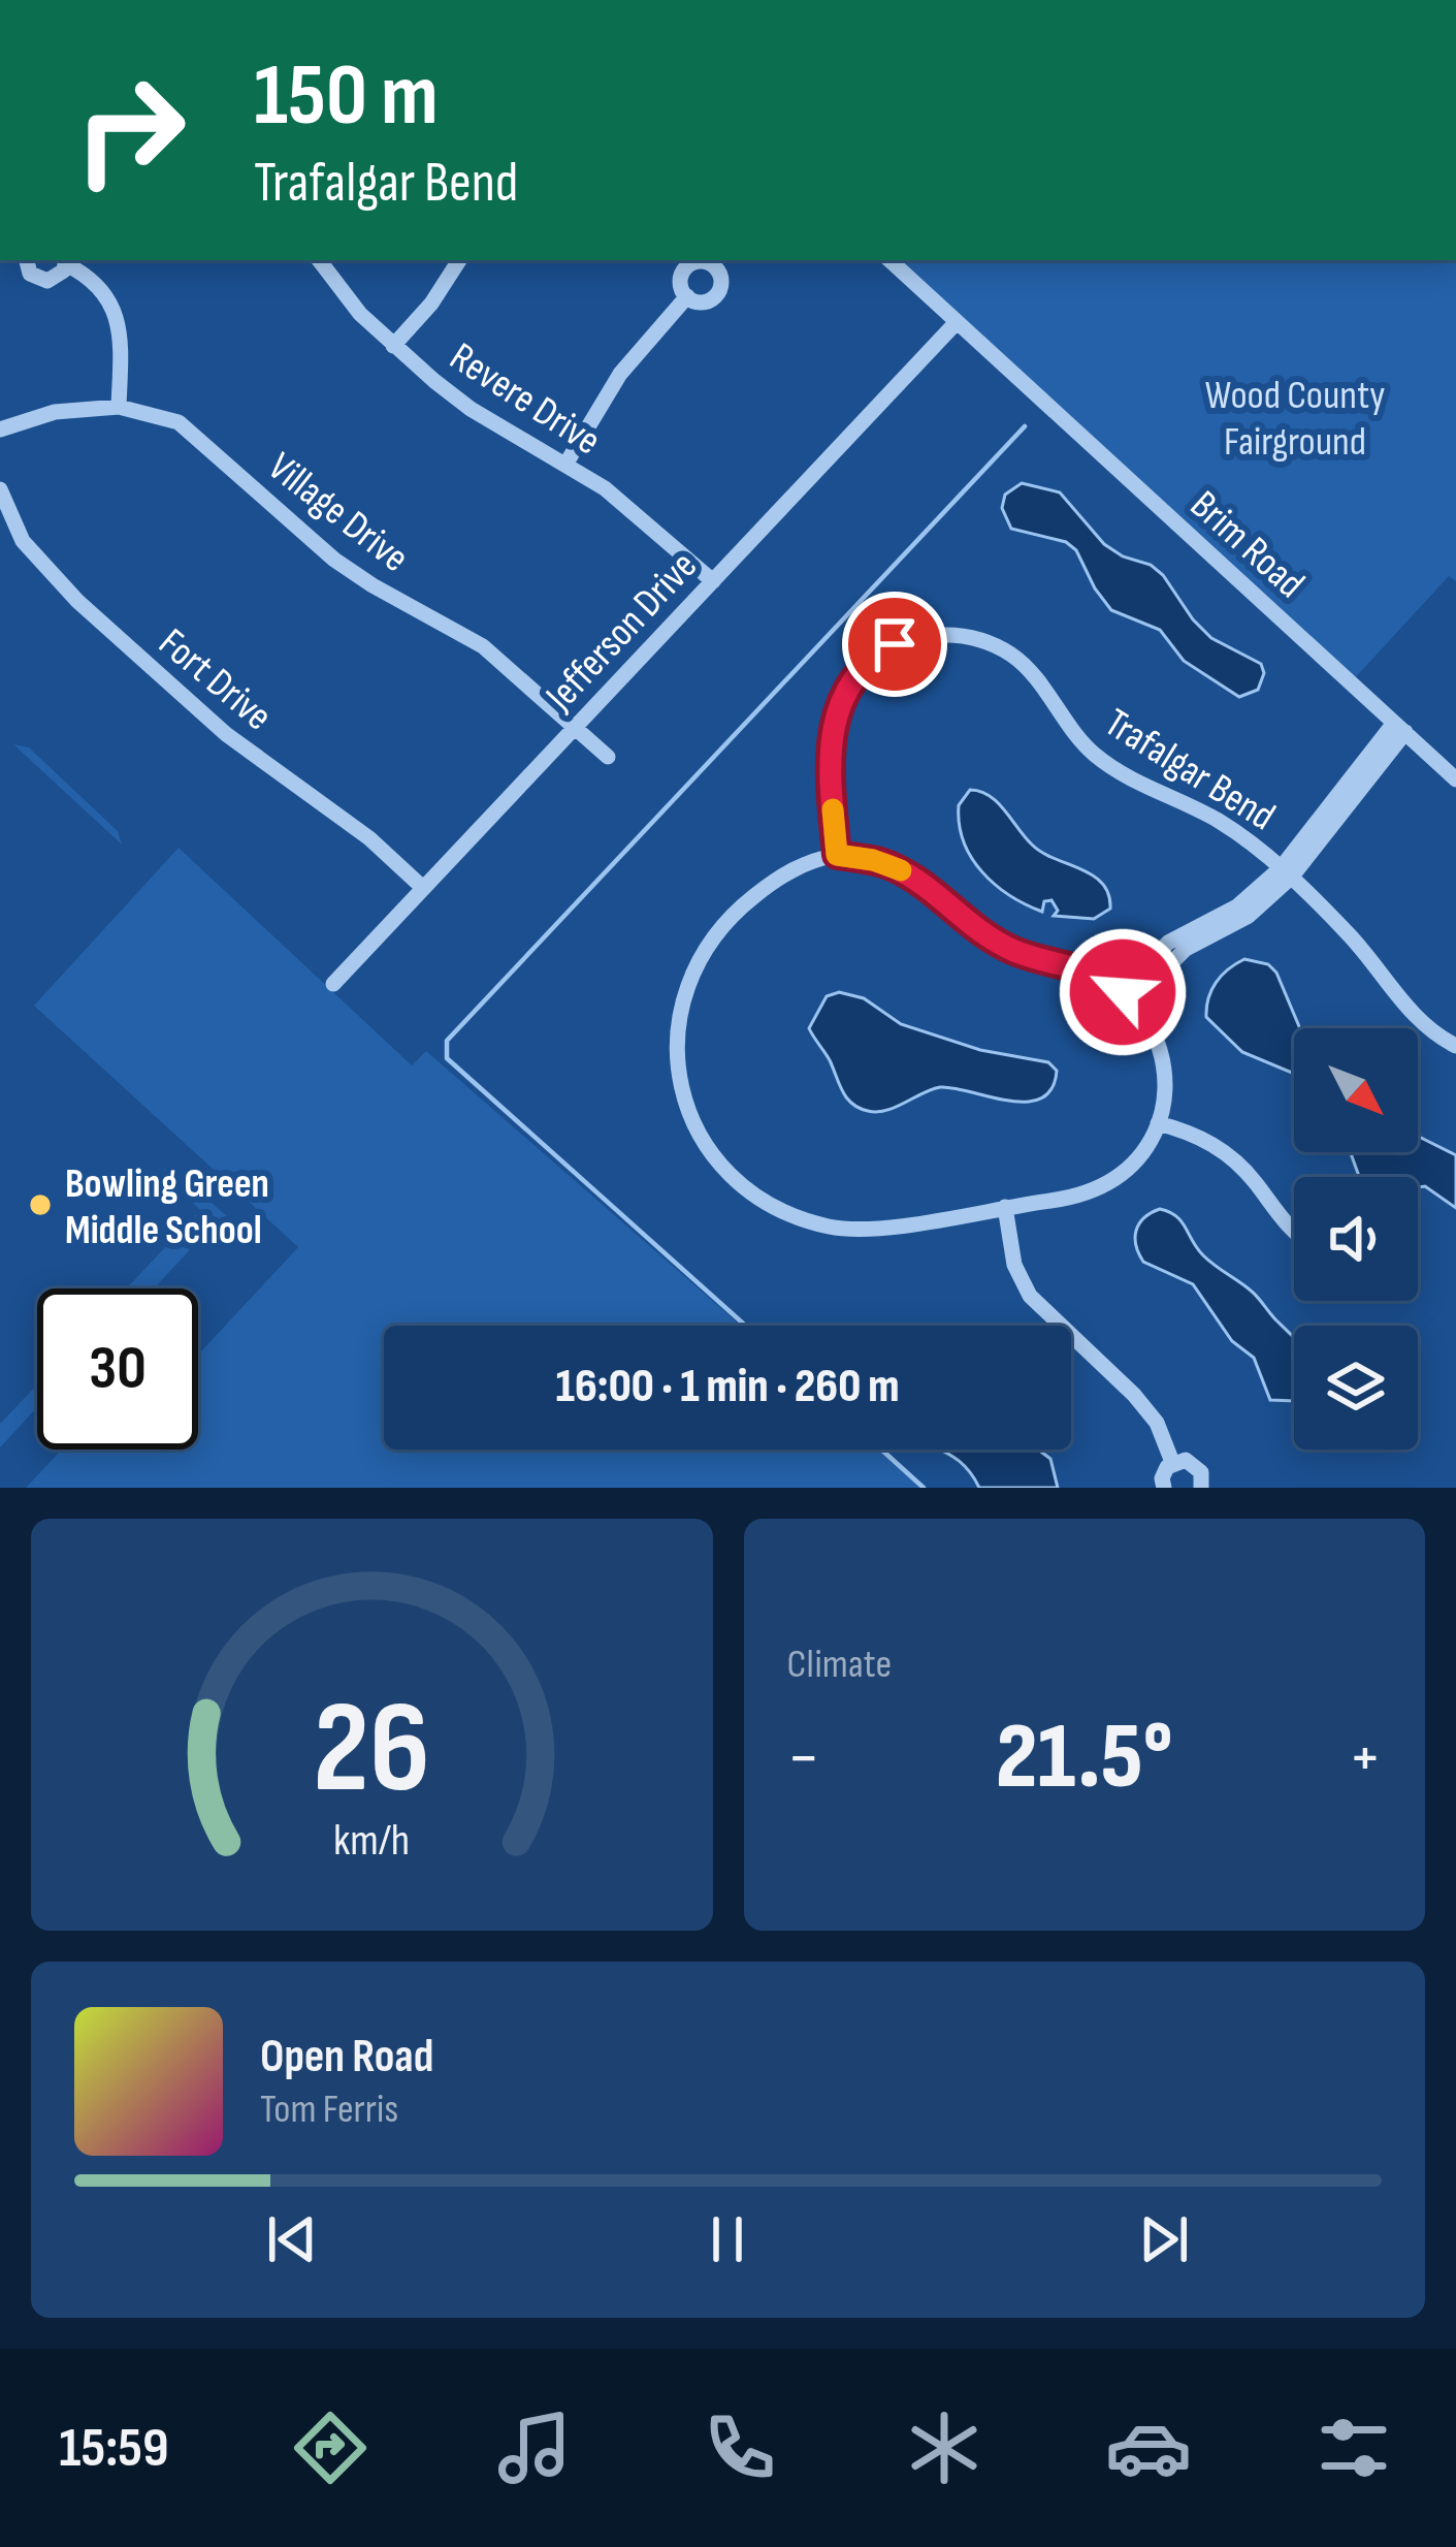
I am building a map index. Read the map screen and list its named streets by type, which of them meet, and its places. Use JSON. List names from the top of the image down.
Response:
{
  "streets": {
    "street": [
      "Revere Drive",
      "Village Drive",
      "Brim Road",
      "Jefferson Drive",
      "Fort Drive",
      "Trafalgar Bend"
    ]
  },
  "crossings": [
    ["Revere Drive", "Jefferson Drive"],
    ["Village Drive", "Jefferson Drive"],
    ["Brim Road", "Jefferson Drive"],
    ["Jefferson Drive", "Fort Drive"]
  ],
  "parks": ["Wood County Fairground"],
  "places": ["Bowling Green Middle School"],
  "north": "bottom right",
  "page": {
    "turn": ["150 m", "Trafalgar Bend"],
    "limit": "30",
    "trip": "16:00 · 1 min · 260 m",
    "tile": "Climate",
    "heat": ["−", "21.5°", "+"],
    "song": ["Open Road", "Tom Ferris"],
    "tabs": "15:59",
    "gauge": ["26", "km/h"]
  }
}
